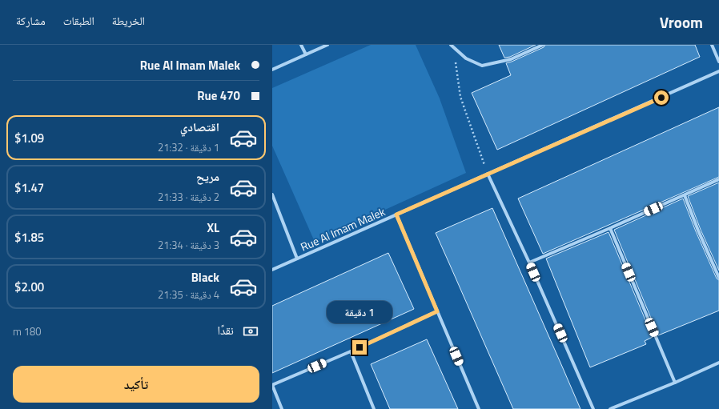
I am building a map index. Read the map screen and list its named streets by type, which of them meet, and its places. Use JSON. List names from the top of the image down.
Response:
{
  "streets": {
    "street": ["Rue Al Imam Malek"]
  },
  "page": {
    "header": "Vroom",
    "nav": ["الخريطة", "الطبقات", "مشاركة"],
    "banner": ["Rue Al Imam Malek", "Rue 470"],
    "list": [
      {
        "name": "اقتصادي",
        "note": "1 دقيقة · 21:32",
        "value": "$1.09"
      },
      {
        "name": "مريح",
        "note": "2 دقيقة · 21:33",
        "value": "$1.47"
      },
      {
        "name": "XL",
        "note": "3 دقيقة · 21:34",
        "value": "$1.85"
      },
      {
        "name": "Black",
        "note": "4 دقيقة · 21:35",
        "value": "$2.00"
      }
    ],
    "bubble": "1 دقيقة",
    "pay": ["نقدًا", "180 m"],
    "buttons": "تأكيد"
  }
}
